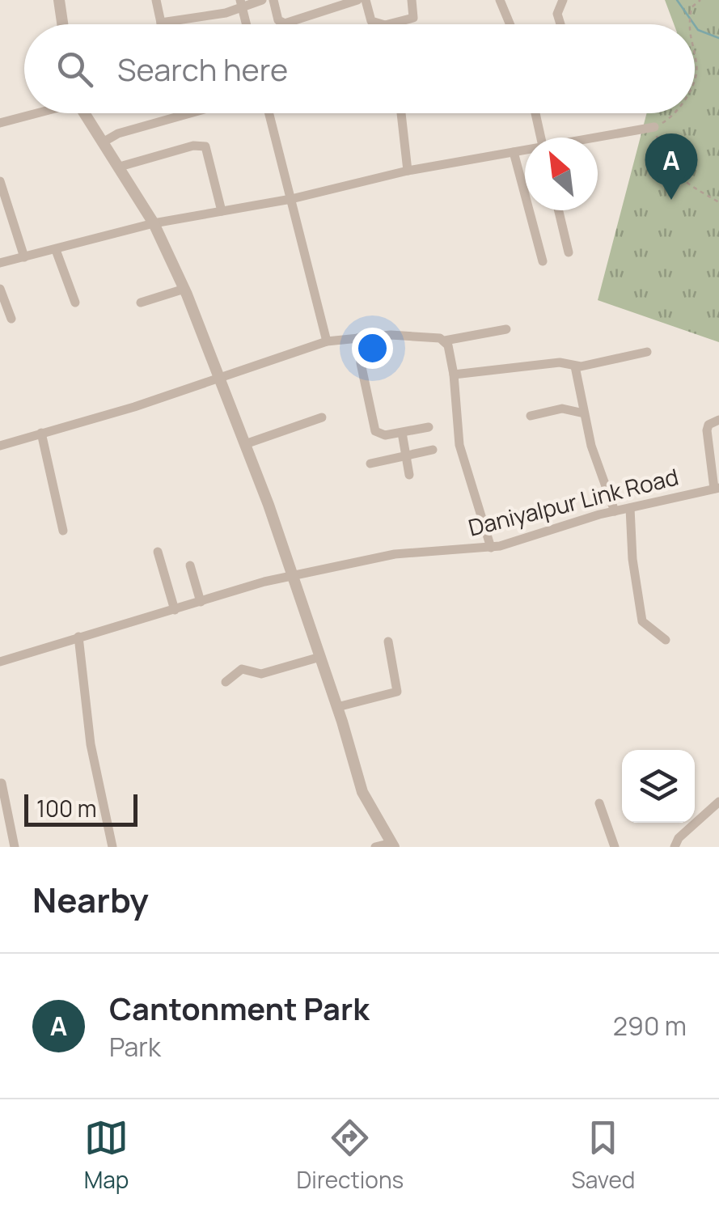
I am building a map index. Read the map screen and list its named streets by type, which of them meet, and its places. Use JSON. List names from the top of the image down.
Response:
{
  "streets": {
    "street": ["Daniyalpur Link Road"]
  },
  "scale_bar": "100 m",
  "north": "top left",
  "page": {
    "search": "Search here",
    "pins": "A",
    "scale": "100 m",
    "heading": "Nearby",
    "list": [
      {
        "mark": "A",
        "name": "Cantonment Park",
        "note": "Park",
        "value": "290 m"
      }
    ],
    "nav": ["Map", "Directions", "Saved"]
  }
}
